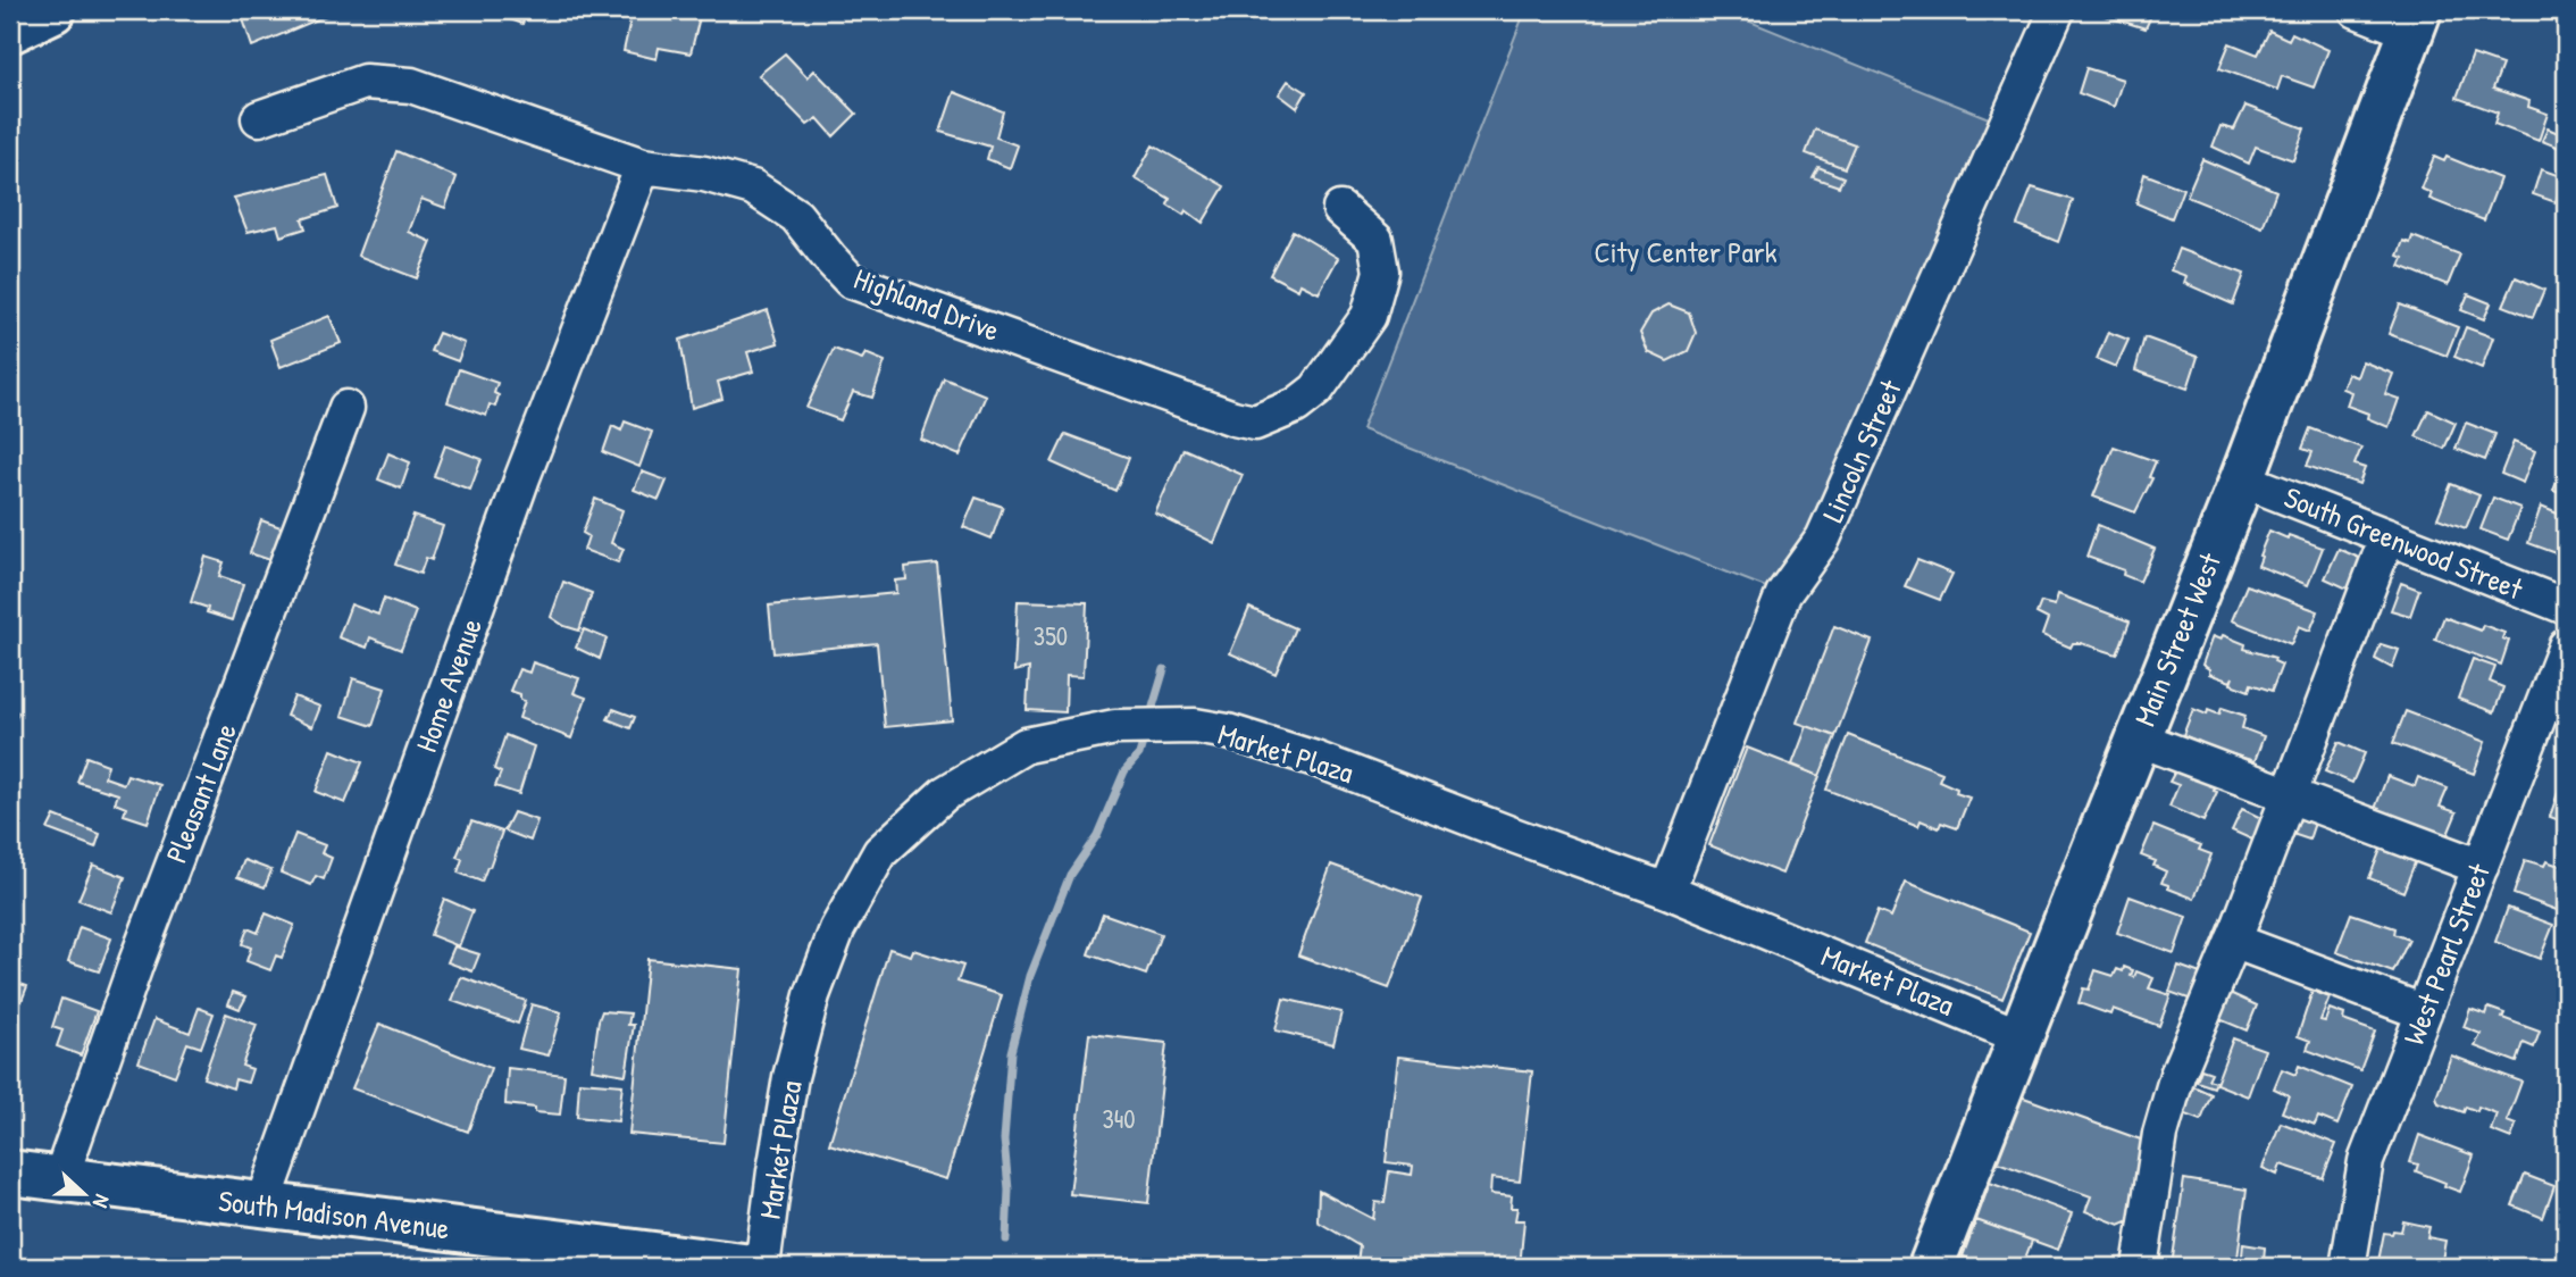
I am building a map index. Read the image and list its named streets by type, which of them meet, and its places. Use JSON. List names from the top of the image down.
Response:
{
  "streets": {
    "main road": ["Main Street West", "South Madison Avenue"],
    "street": [
      "Highland Drive",
      "Lincoln Street",
      "South Greenwood Street",
      "Home Avenue",
      "Market Plaza",
      "Pleasant Lane",
      "West Pearl Street"
    ]
  },
  "crossings": [
    ["Highland Drive", "Home Avenue"],
    ["Lincoln Street", "Market Plaza"],
    ["South Greenwood Street", "Main Street West"],
    ["Main Street West", "Market Plaza"],
    ["Home Avenue", "South Madison Avenue"],
    ["Pleasant Lane", "South Madison Avenue"]
  ],
  "parks": ["City Center Park"],
  "house_numbers": ["350", "340"],
  "north": "right"
}
